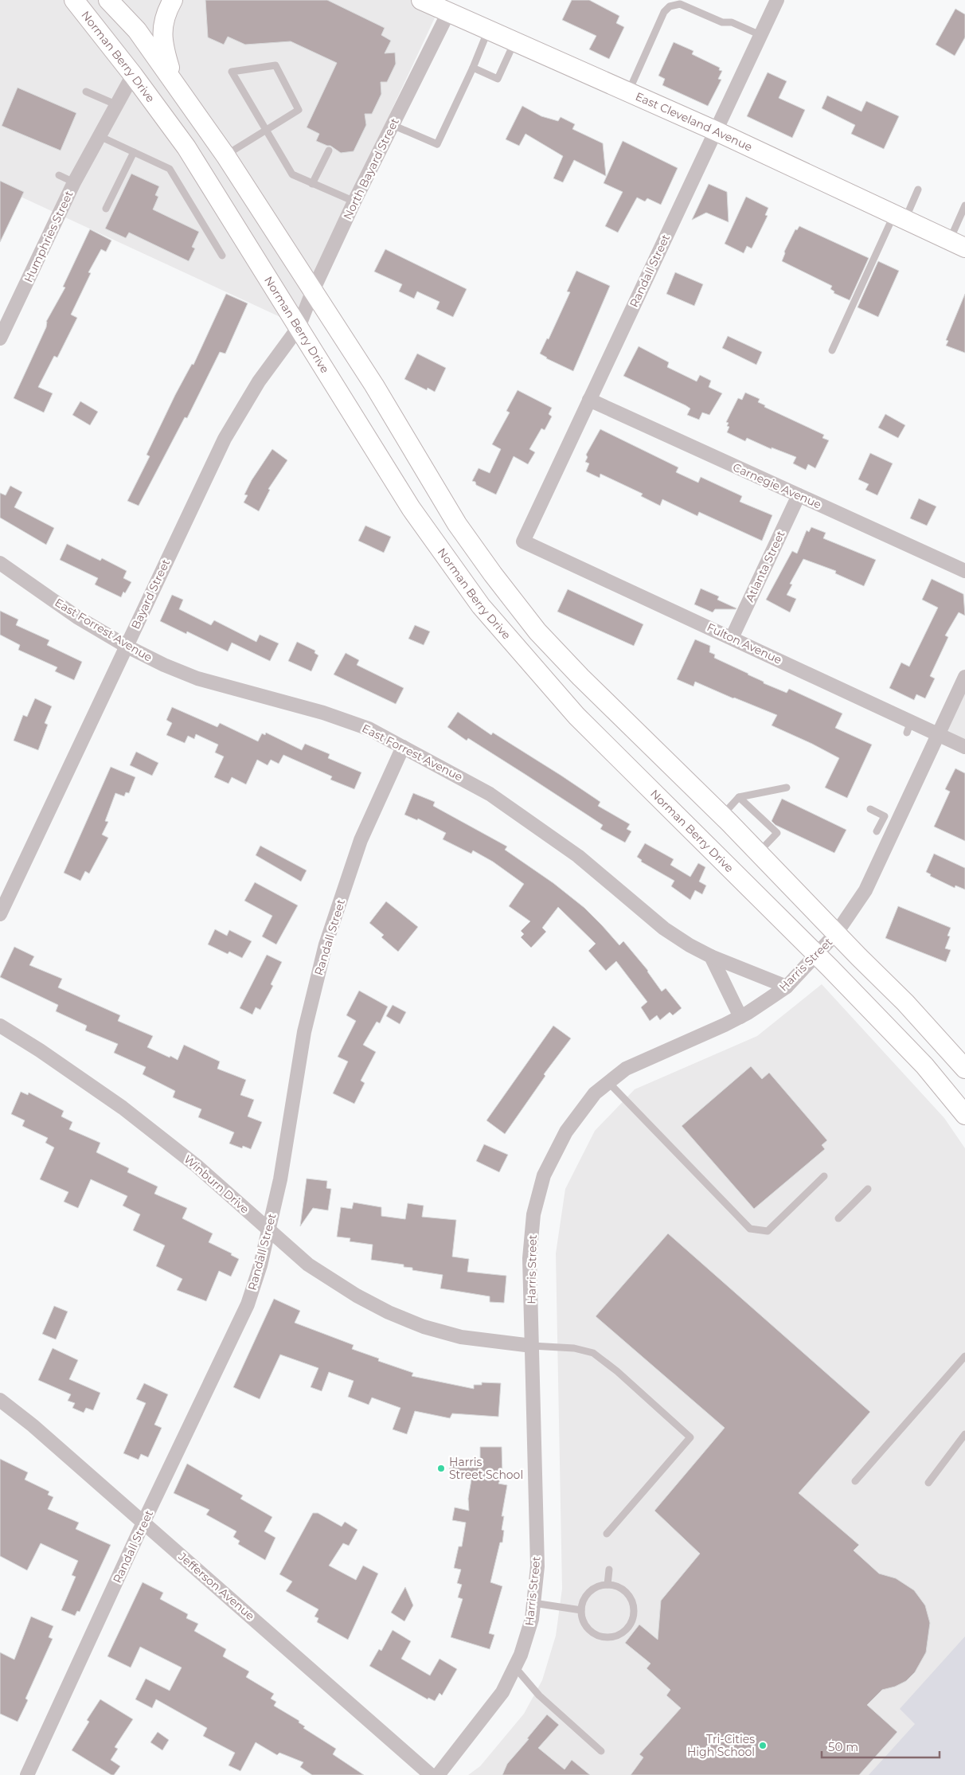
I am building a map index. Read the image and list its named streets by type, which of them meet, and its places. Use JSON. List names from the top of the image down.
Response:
{
  "streets": {
    "main road": ["Norman Berry Drive", "East Cleveland Avenue"],
    "street": [
      "North Bayard Street",
      "Humphries Street",
      "Randall Street",
      "Carnegie Avenue",
      "Atlanta Street",
      "Bayard Street",
      "East Forrest Avenue",
      "Fulton Avenue",
      "Harris Street",
      "Winburn Drive",
      "Jefferson Avenue"
    ]
  },
  "crossings": [
    ["Norman Berry Drive", "North Bayard Street"],
    ["Norman Berry Drive", "Bayard Street"],
    ["Norman Berry Drive", "Harris Street"],
    ["East Cleveland Avenue", "North Bayard Street"],
    ["East Cleveland Avenue", "Randall Street"],
    ["North Bayard Street", "Bayard Street"],
    ["Randall Street", "Carnegie Avenue"],
    ["Randall Street", "East Forrest Avenue"],
    ["Randall Street", "Fulton Avenue"],
    ["Randall Street", "Winburn Drive"],
    ["Randall Street", "Jefferson Avenue"],
    ["Carnegie Avenue", "Atlanta Street"],
    ["Atlanta Street", "Fulton Avenue"],
    ["Bayard Street", "East Forrest Avenue"],
    ["East Forrest Avenue", "Harris Street"],
    ["Fulton Avenue", "Harris Street"],
    ["Harris Street", "Winburn Drive"]
  ],
  "places": ["Harris Street School", "Tri-Cities High School"],
  "scale_bar": "50 m"
}
